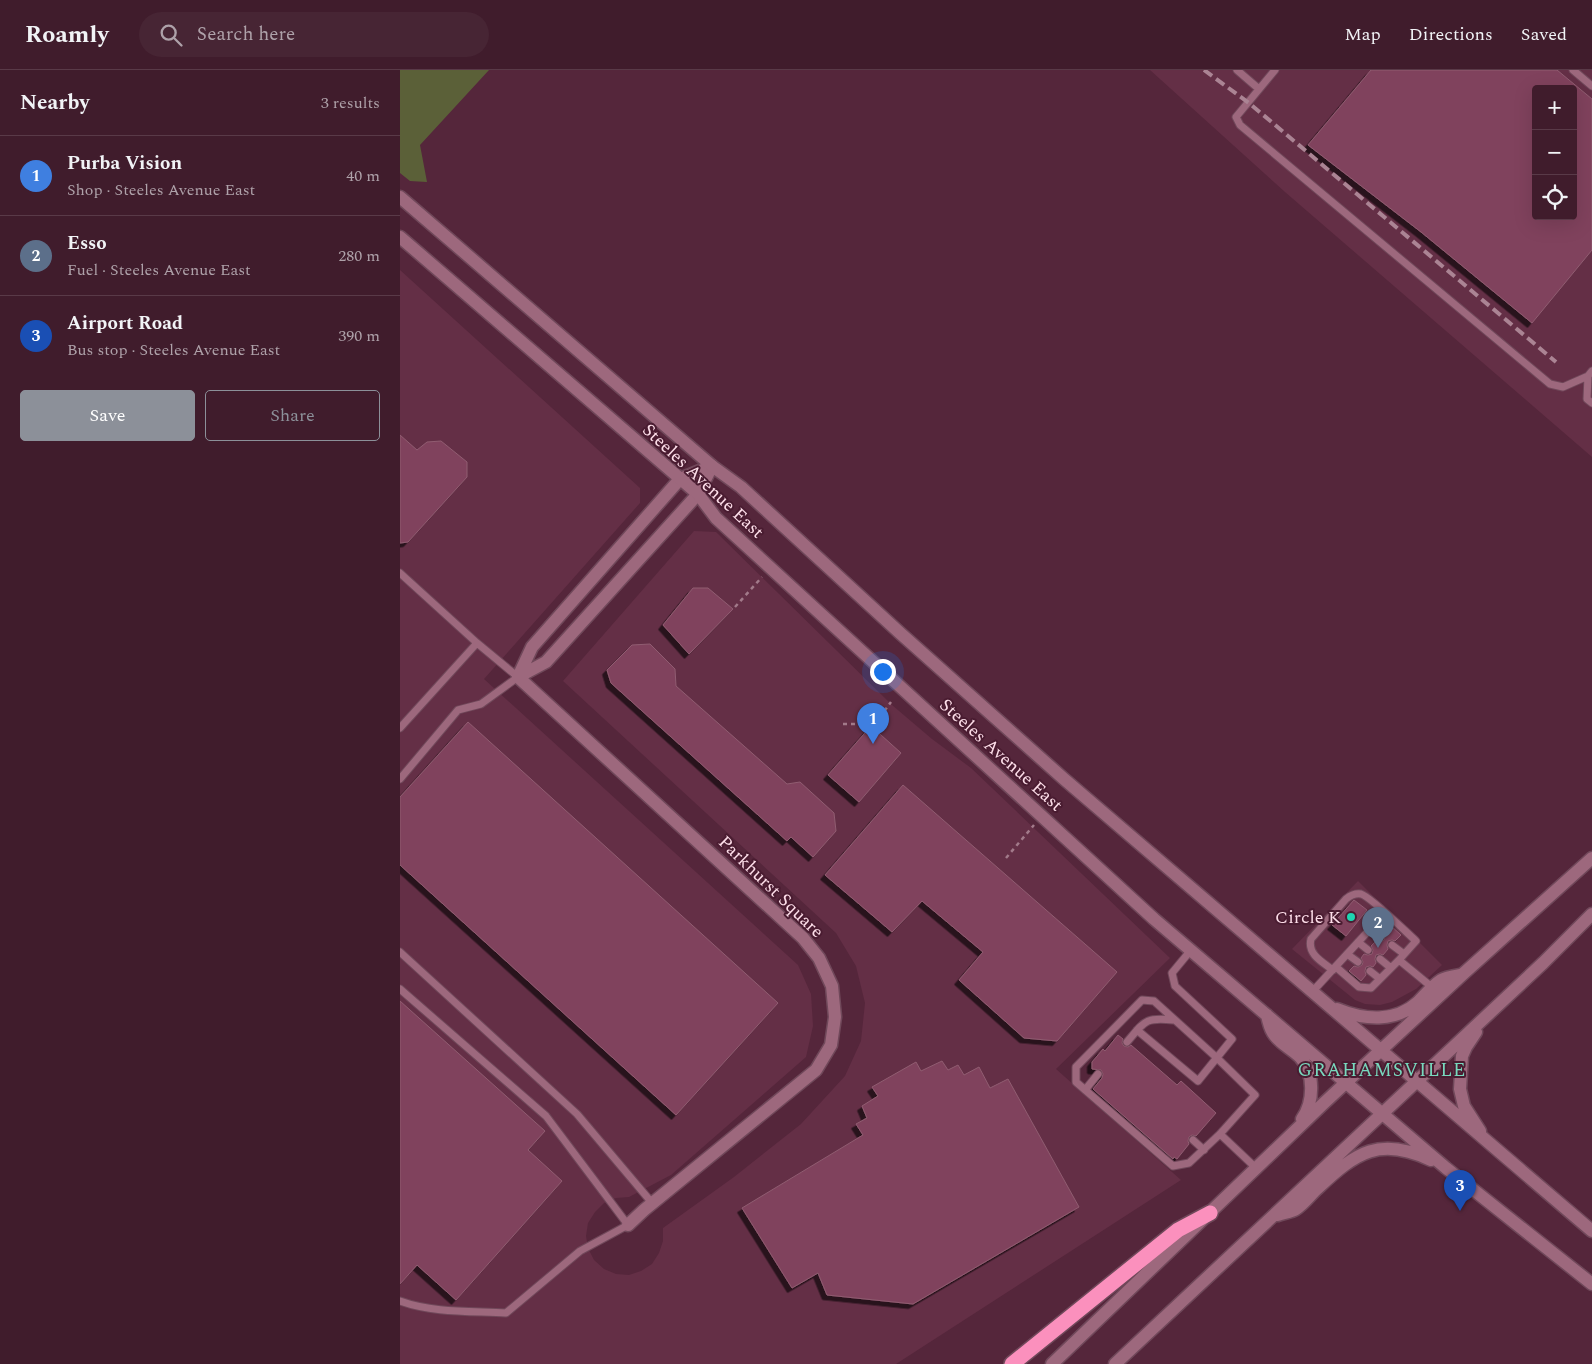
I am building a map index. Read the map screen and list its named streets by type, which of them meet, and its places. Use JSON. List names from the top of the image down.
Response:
{
  "streets": {
    "main road": ["Steeles Avenue East", "Parkhurst Square"]
  },
  "districts": ["GRAHAMSVILLE"],
  "places": ["Circle K"],
  "page": {
    "header": "Roamly",
    "search": "Search here",
    "nav": ["Map", "Directions", "Saved"],
    "heading": ["Nearby", "3 results"],
    "map_buttons": ["+", "−"],
    "list": [
      {
        "mark": "1",
        "name": "Purba Vision",
        "note": "Shop · Steeles Avenue East",
        "value": "40 m"
      },
      {
        "mark": "2",
        "name": "Esso",
        "note": "Fuel · Steeles Avenue East",
        "value": "280 m"
      },
      {
        "mark": "3",
        "name": "Airport Road",
        "note": "Bus stop · Steeles Avenue East",
        "value": "390 m"
      }
    ],
    "buttons": ["Save", "Share"],
    "pins": ["1", "2", "3"]
  }
}
